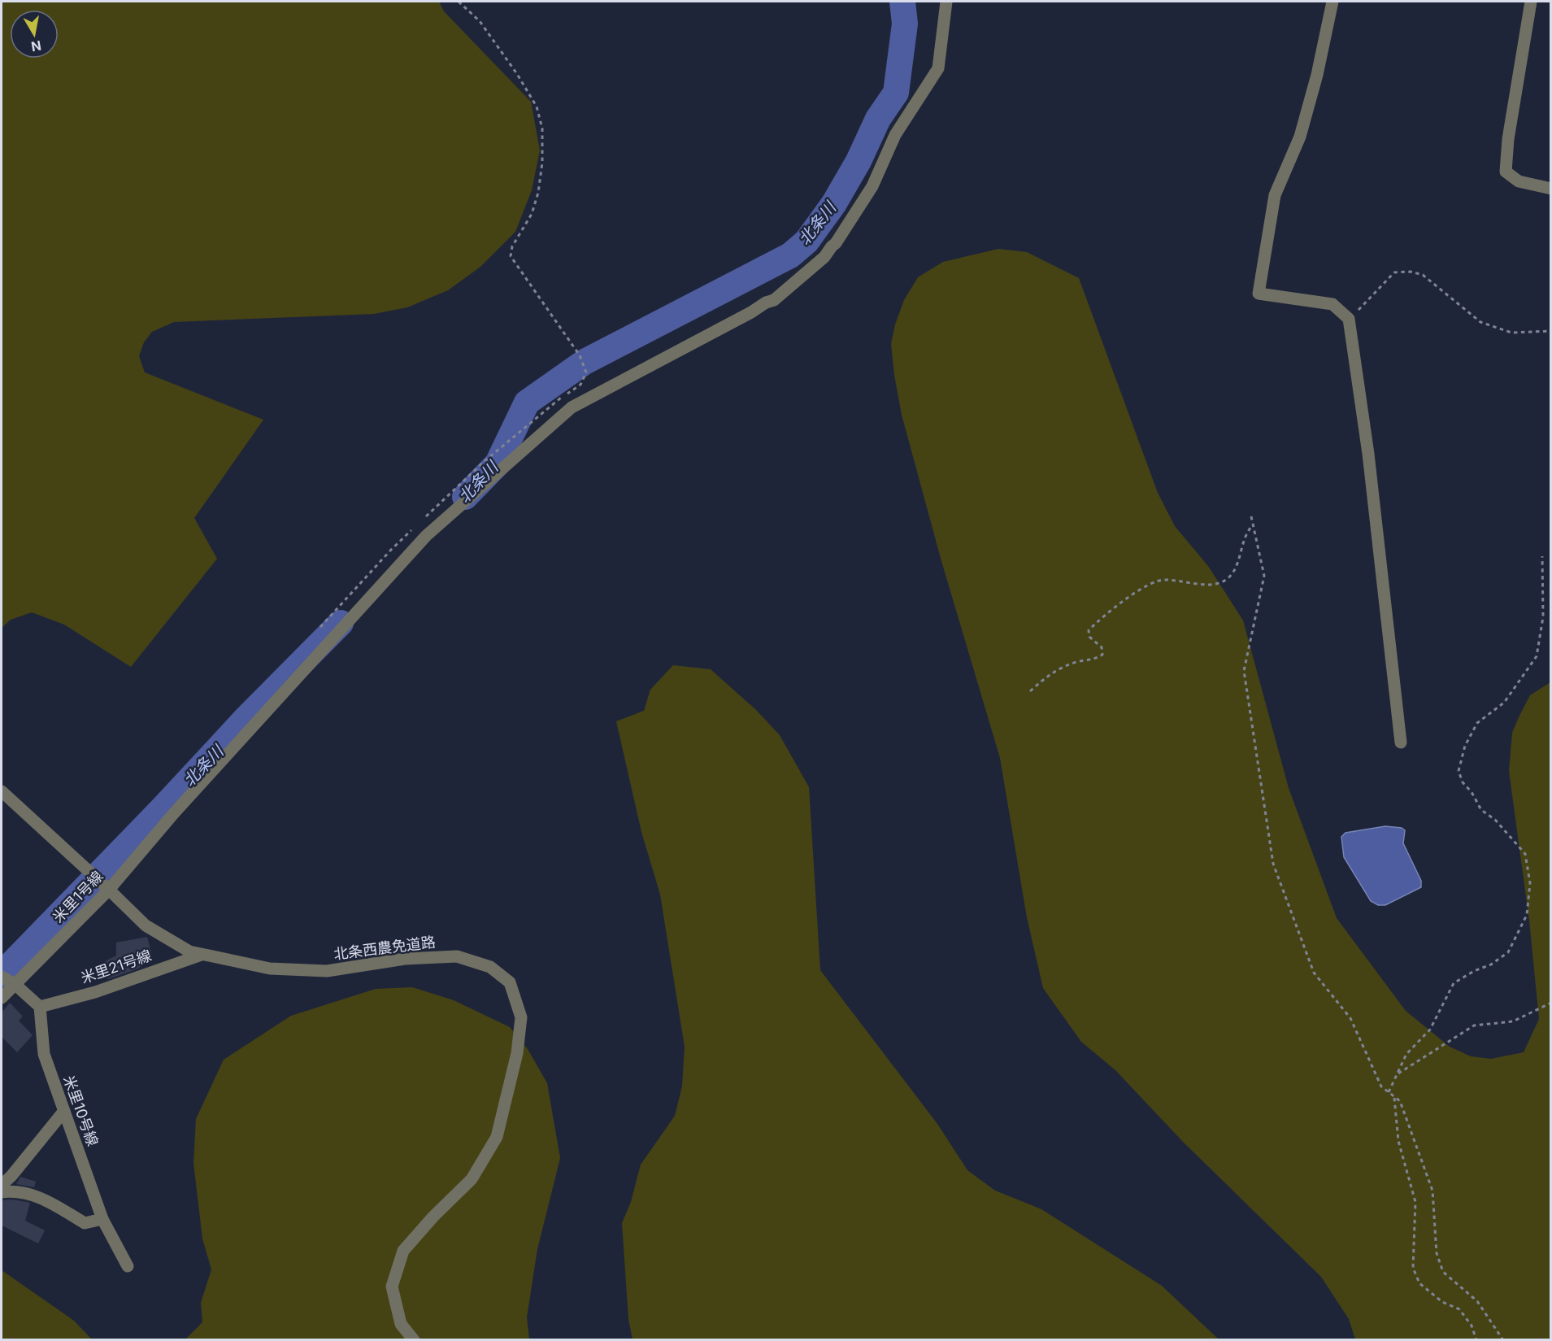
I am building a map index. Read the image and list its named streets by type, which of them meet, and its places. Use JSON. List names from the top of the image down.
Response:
{
  "streets": {
    "street": [
      "米里1号線",
      "北条西農免道路",
      "米里21号線",
      "米里10号線"
    ]
  },
  "crossings": [
    ["米里1号線", "北条西農免道路"],
    ["北条西農免道路", "米里21号線"],
    ["米里21号線", "米里10号線"]
  ],
  "water": ["北条川"],
  "north": "bottom"
}
